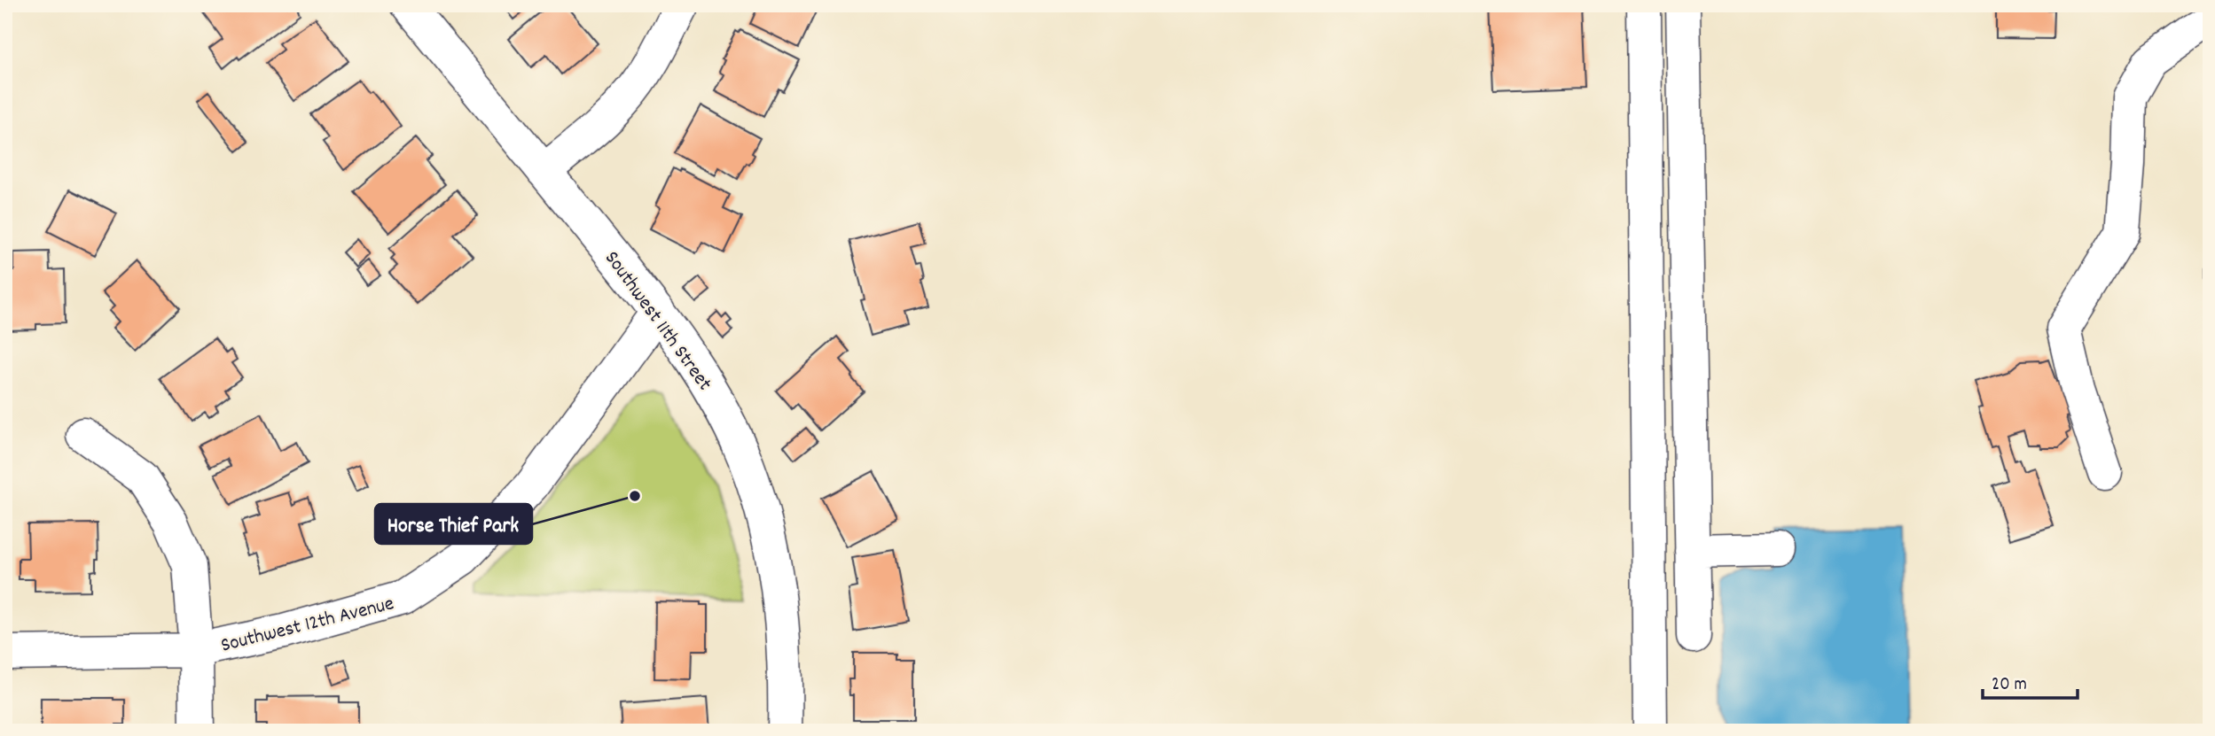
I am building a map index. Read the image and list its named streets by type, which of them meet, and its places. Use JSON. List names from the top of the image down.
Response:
{
  "streets": {
    "street": ["Southwest 11th Street", "Southwest 12th Avenue"]
  },
  "crossings": [
    ["Southwest 11th Street", "Southwest 12th Avenue"]
  ],
  "places": ["Horse Thief Park"],
  "scale_bar": "20 m"
}
